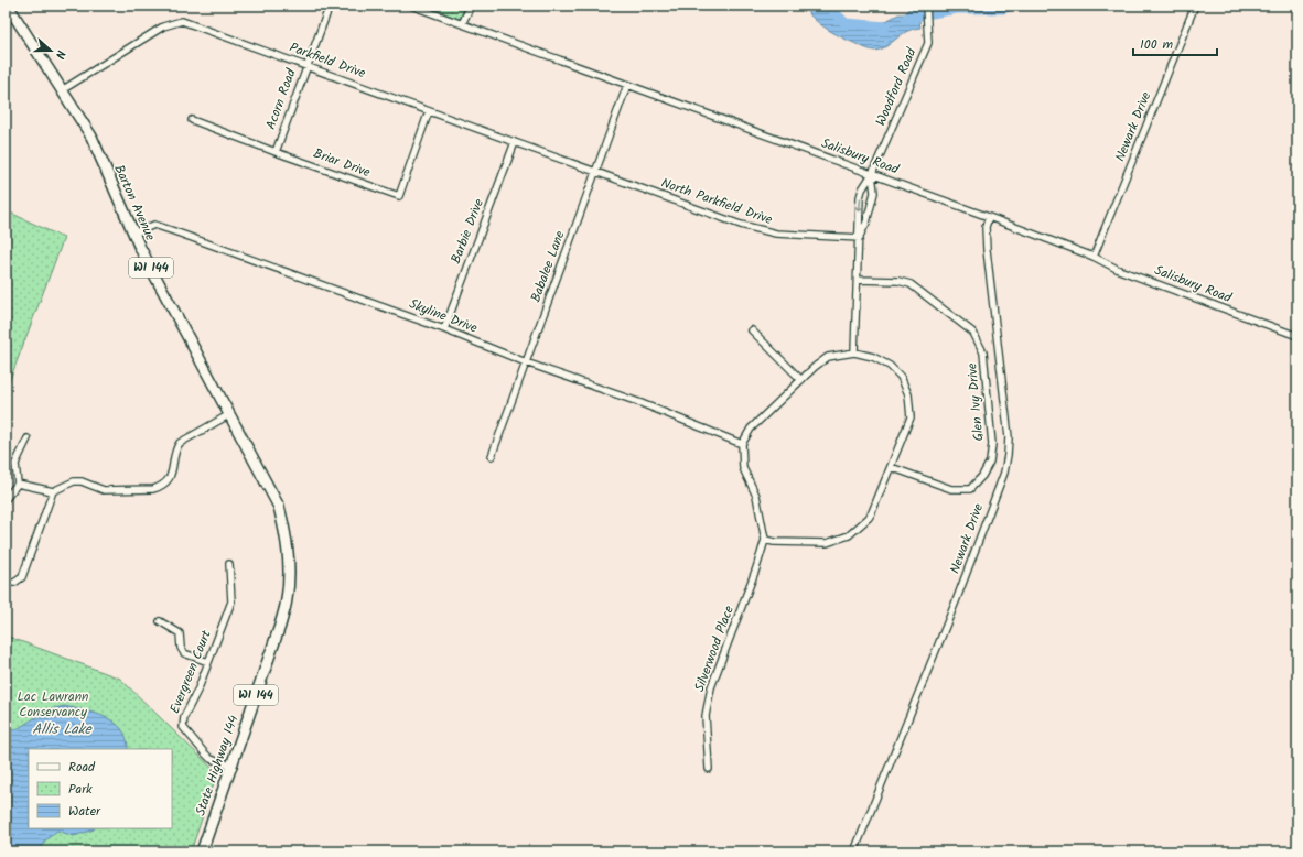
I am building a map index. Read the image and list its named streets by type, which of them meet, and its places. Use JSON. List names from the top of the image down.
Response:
{
  "streets": {
    "main road": ["Barton Avenue", "WI 144", "State Highway 144"],
    "street": [
      "Parkfield Drive",
      "Woodford Road",
      "Acorn Road",
      "Newark Drive",
      "Salisbury Road",
      "Briar Drive",
      "North Parkfield Drive",
      "Barbie Drive",
      "Babalee Lane",
      "Skyline Drive",
      "Glen Ivy Drive",
      "Silverwood Place",
      "Evergreen Court"
    ]
  },
  "crossings": [
    ["Parkfield Drive", "Acorn Road"],
    ["Parkfield Drive", "Briar Drive"],
    ["Parkfield Drive", "North Parkfield Drive"],
    ["Parkfield Drive", "Barton Avenue"],
    ["Parkfield Drive", "Barbie Drive"],
    ["Parkfield Drive", "Babalee Lane"],
    ["Woodford Road", "Salisbury Road"],
    ["Woodford Road", "North Parkfield Drive"],
    ["Woodford Road", "Glen Ivy Drive"],
    ["Acorn Road", "Briar Drive"],
    ["Newark Drive", "Salisbury Road"],
    ["Salisbury Road", "Babalee Lane"],
    ["North Parkfield Drive", "Babalee Lane"],
    ["Barton Avenue", "Skyline Drive"],
    ["Barton Avenue", "State Highway 144"],
    ["Barbie Drive", "Skyline Drive"],
    ["Babalee Lane", "Skyline Drive"],
    ["Evergreen Court", "State Highway 144"]
  ],
  "water": ["Allis Lake"],
  "parks": ["Lac Lawrann Conservancy"],
  "legend": ["Road", "Park", "Water"],
  "scale_bar": "100 m",
  "north": "right"
}
